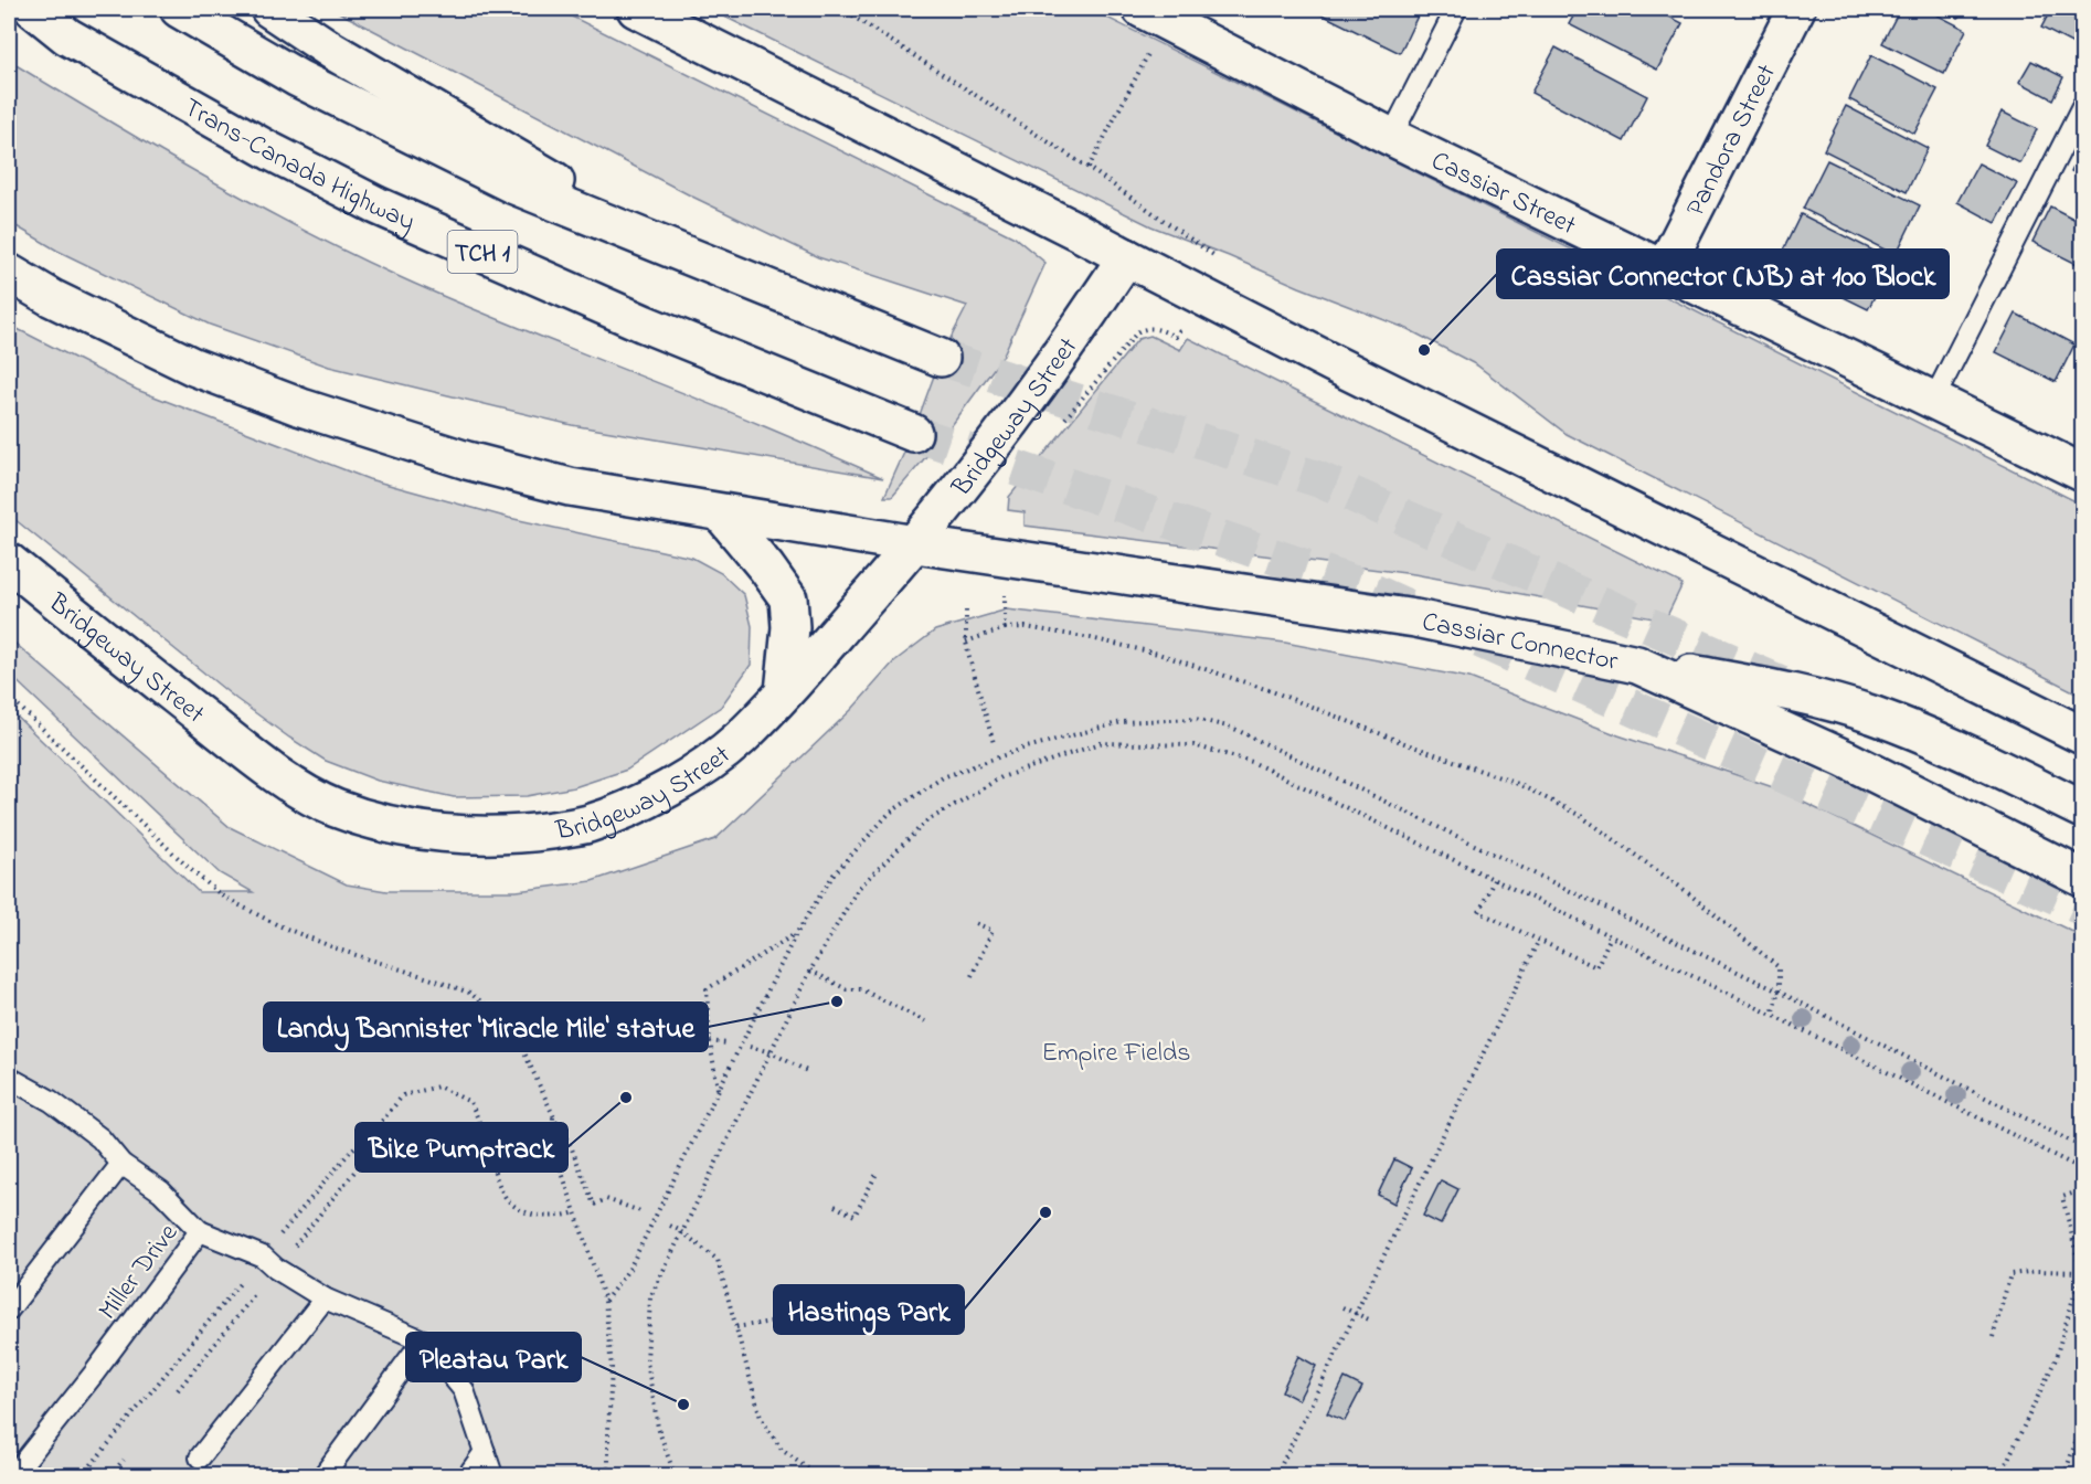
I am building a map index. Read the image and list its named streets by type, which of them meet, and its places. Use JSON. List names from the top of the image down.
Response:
{
  "streets": {
    "main road": [
      "Pandora Street",
      "Trans-Canada Highway",
      "Cassiar Street",
      "TCH 1",
      "Bridgeway Street",
      "Cassiar Connector"
    ],
    "lane": ["Miller Drive"]
  },
  "crossings": [
    ["Pandora Street", "Cassiar Street"],
    ["Bridgeway Street", "Cassiar Connector"]
  ],
  "parks": ["Empire Fields"],
  "places": [
    "Cassiar Connector (NB) at 100 Block",
    "Landy Bannister 'Miracle Mile' statue",
    "Bike Pumptrack",
    "Hastings Park",
    "Pleatau Park"
  ]
}
